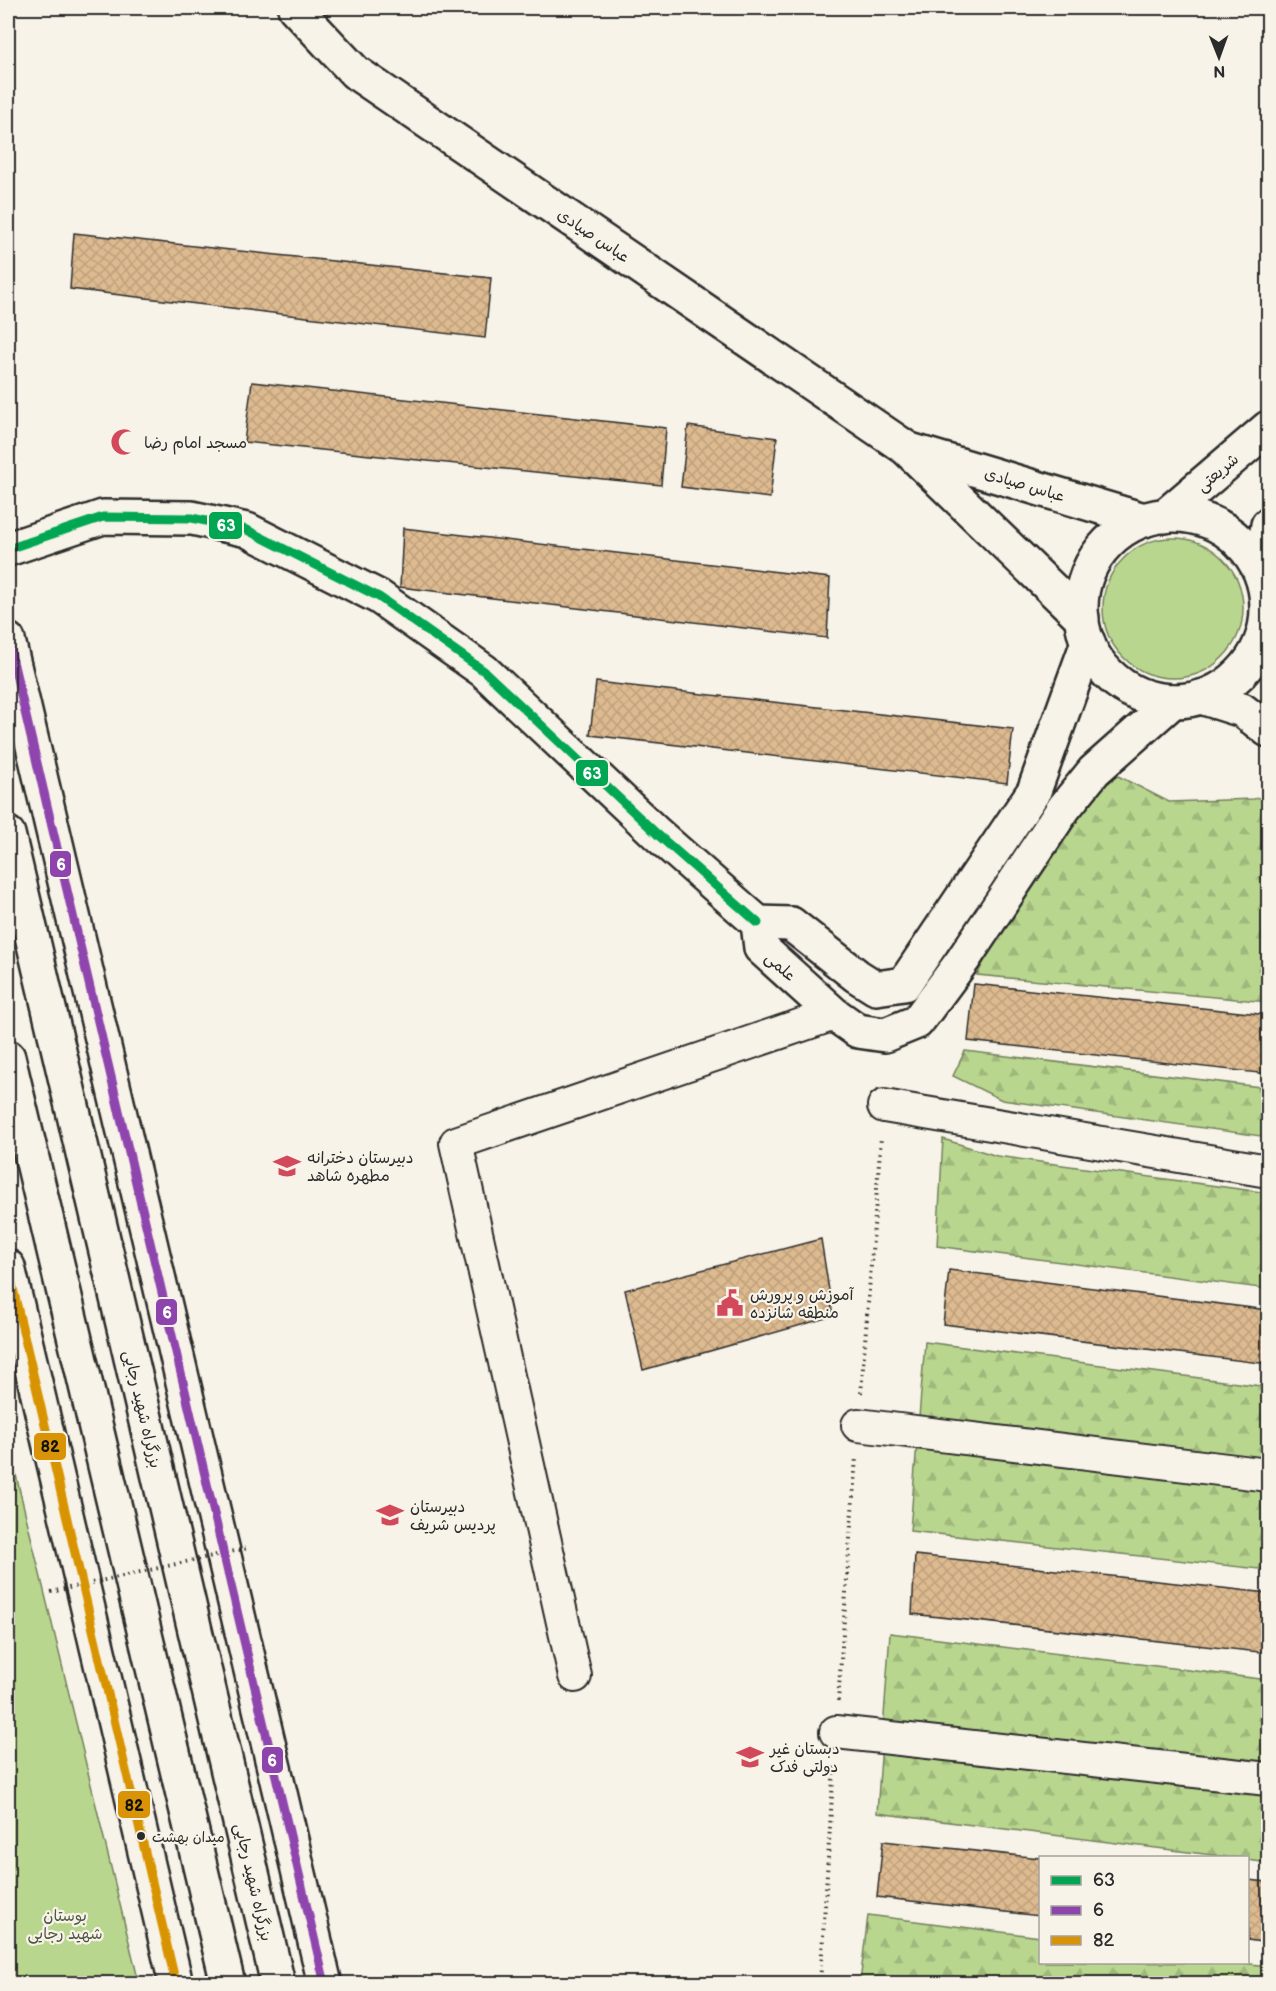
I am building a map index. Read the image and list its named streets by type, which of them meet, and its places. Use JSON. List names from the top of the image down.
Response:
{
  "streets": {
    "main road": [
      "عباس صیادی",
      "شریعتی",
      "علمی",
      "بزرگراه شهید رجایی"
    ]
  },
  "crossings": [
    ["عباس صیادی", "شریعتی"]
  ],
  "parks": ["بوستان شهید رجایی"],
  "places": {
    "mosque": ["مسجد امام رضا"],
    "school or university": ["دبیرستان دخترانه مطهره شاهد", "دبیرستان پردیس شریف", "دبستان غیر دولتی فدک"],
    "public building": ["آموزش و پرورش منطقه شانزده"],
    "other": ["میدان بهشت"]
  },
  "lines": ["transit line 63", "transit line 6", "transit line 82"],
  "legend": ["63", "6", "82"],
  "north": "bottom"
}
